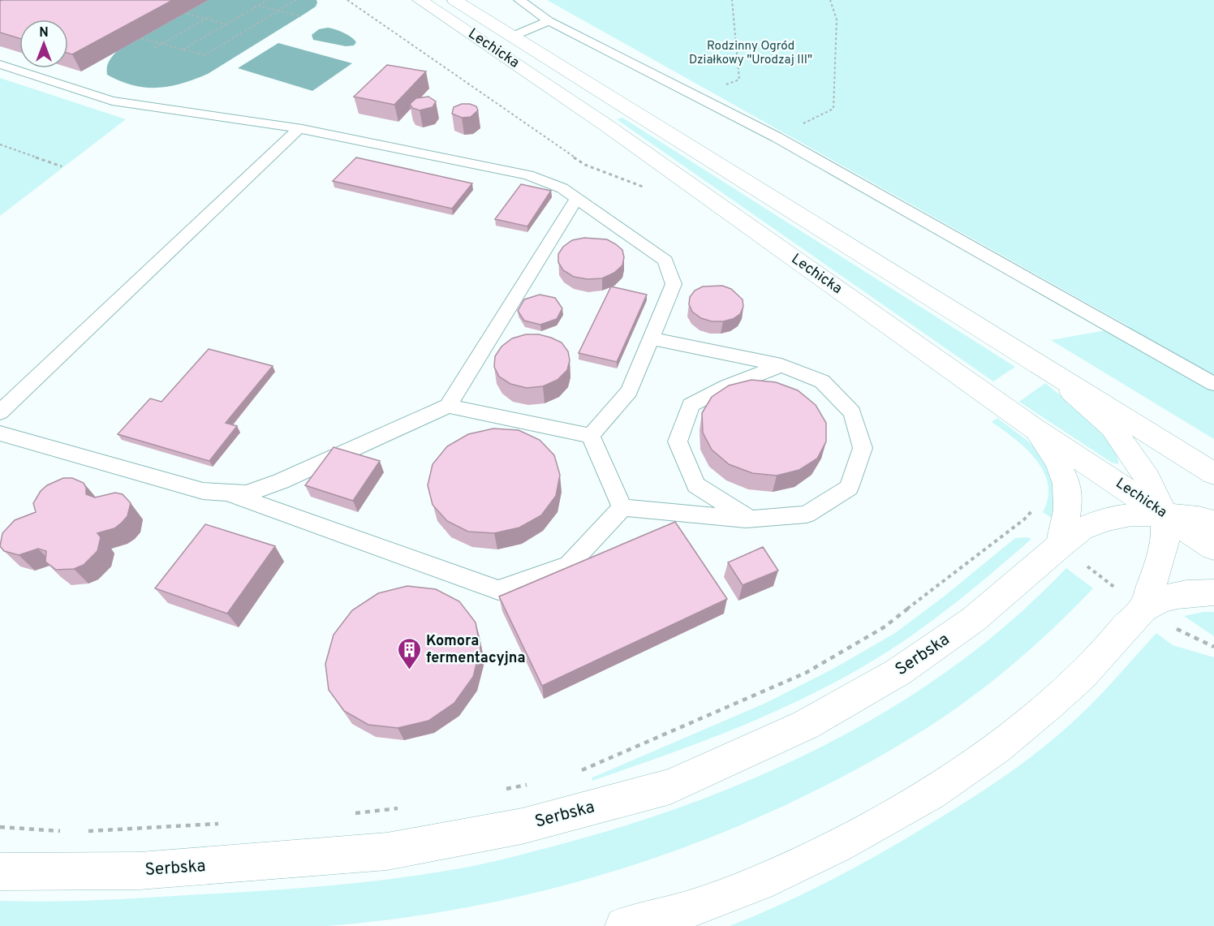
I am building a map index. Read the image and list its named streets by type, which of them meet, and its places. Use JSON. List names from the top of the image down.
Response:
{
  "streets": {
    "main road": ["Lechicka", "Serbska"]
  },
  "crossings": [
    ["Lechicka", "Serbska"]
  ],
  "parks": ["Rodzinny Ogród Działkowy \"Urodzaj III\""],
  "places": {
    "building": ["Komora fermentacyjna"]
  },
  "north": "top"
}
